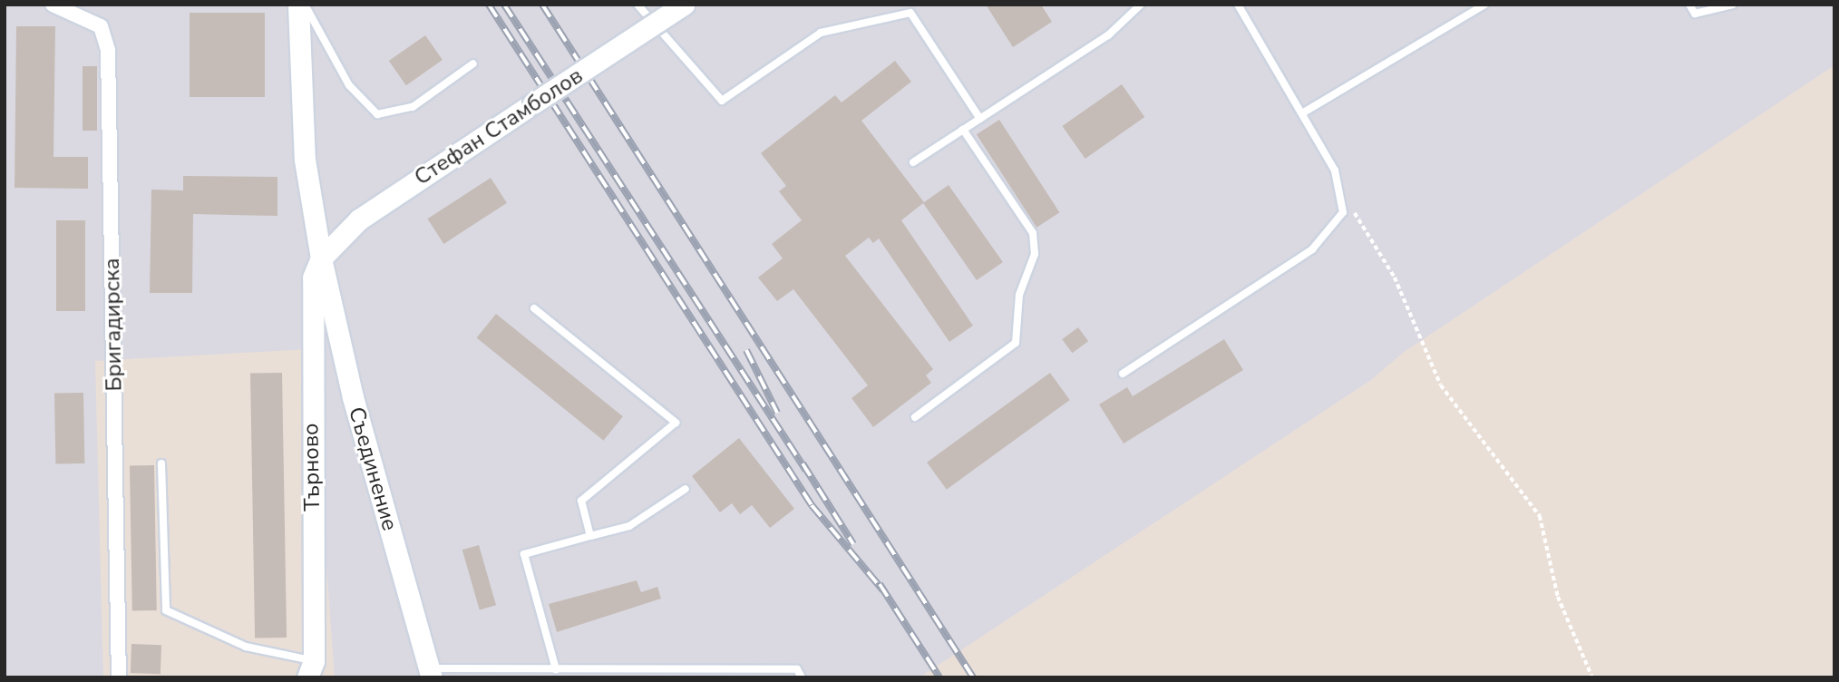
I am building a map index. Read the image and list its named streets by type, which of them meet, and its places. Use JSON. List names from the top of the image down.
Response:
{
  "streets": {
    "street": [
      "Стефан Стамболов",
      "Бригадирска",
      "Търново",
      "Съединение"
    ]
  },
  "crossings": [
    ["Стефан Стамболов", "Търново"],
    ["Стефан Стамболов", "Съединение"],
    ["Търново", "Съединение"]
  ]
}
